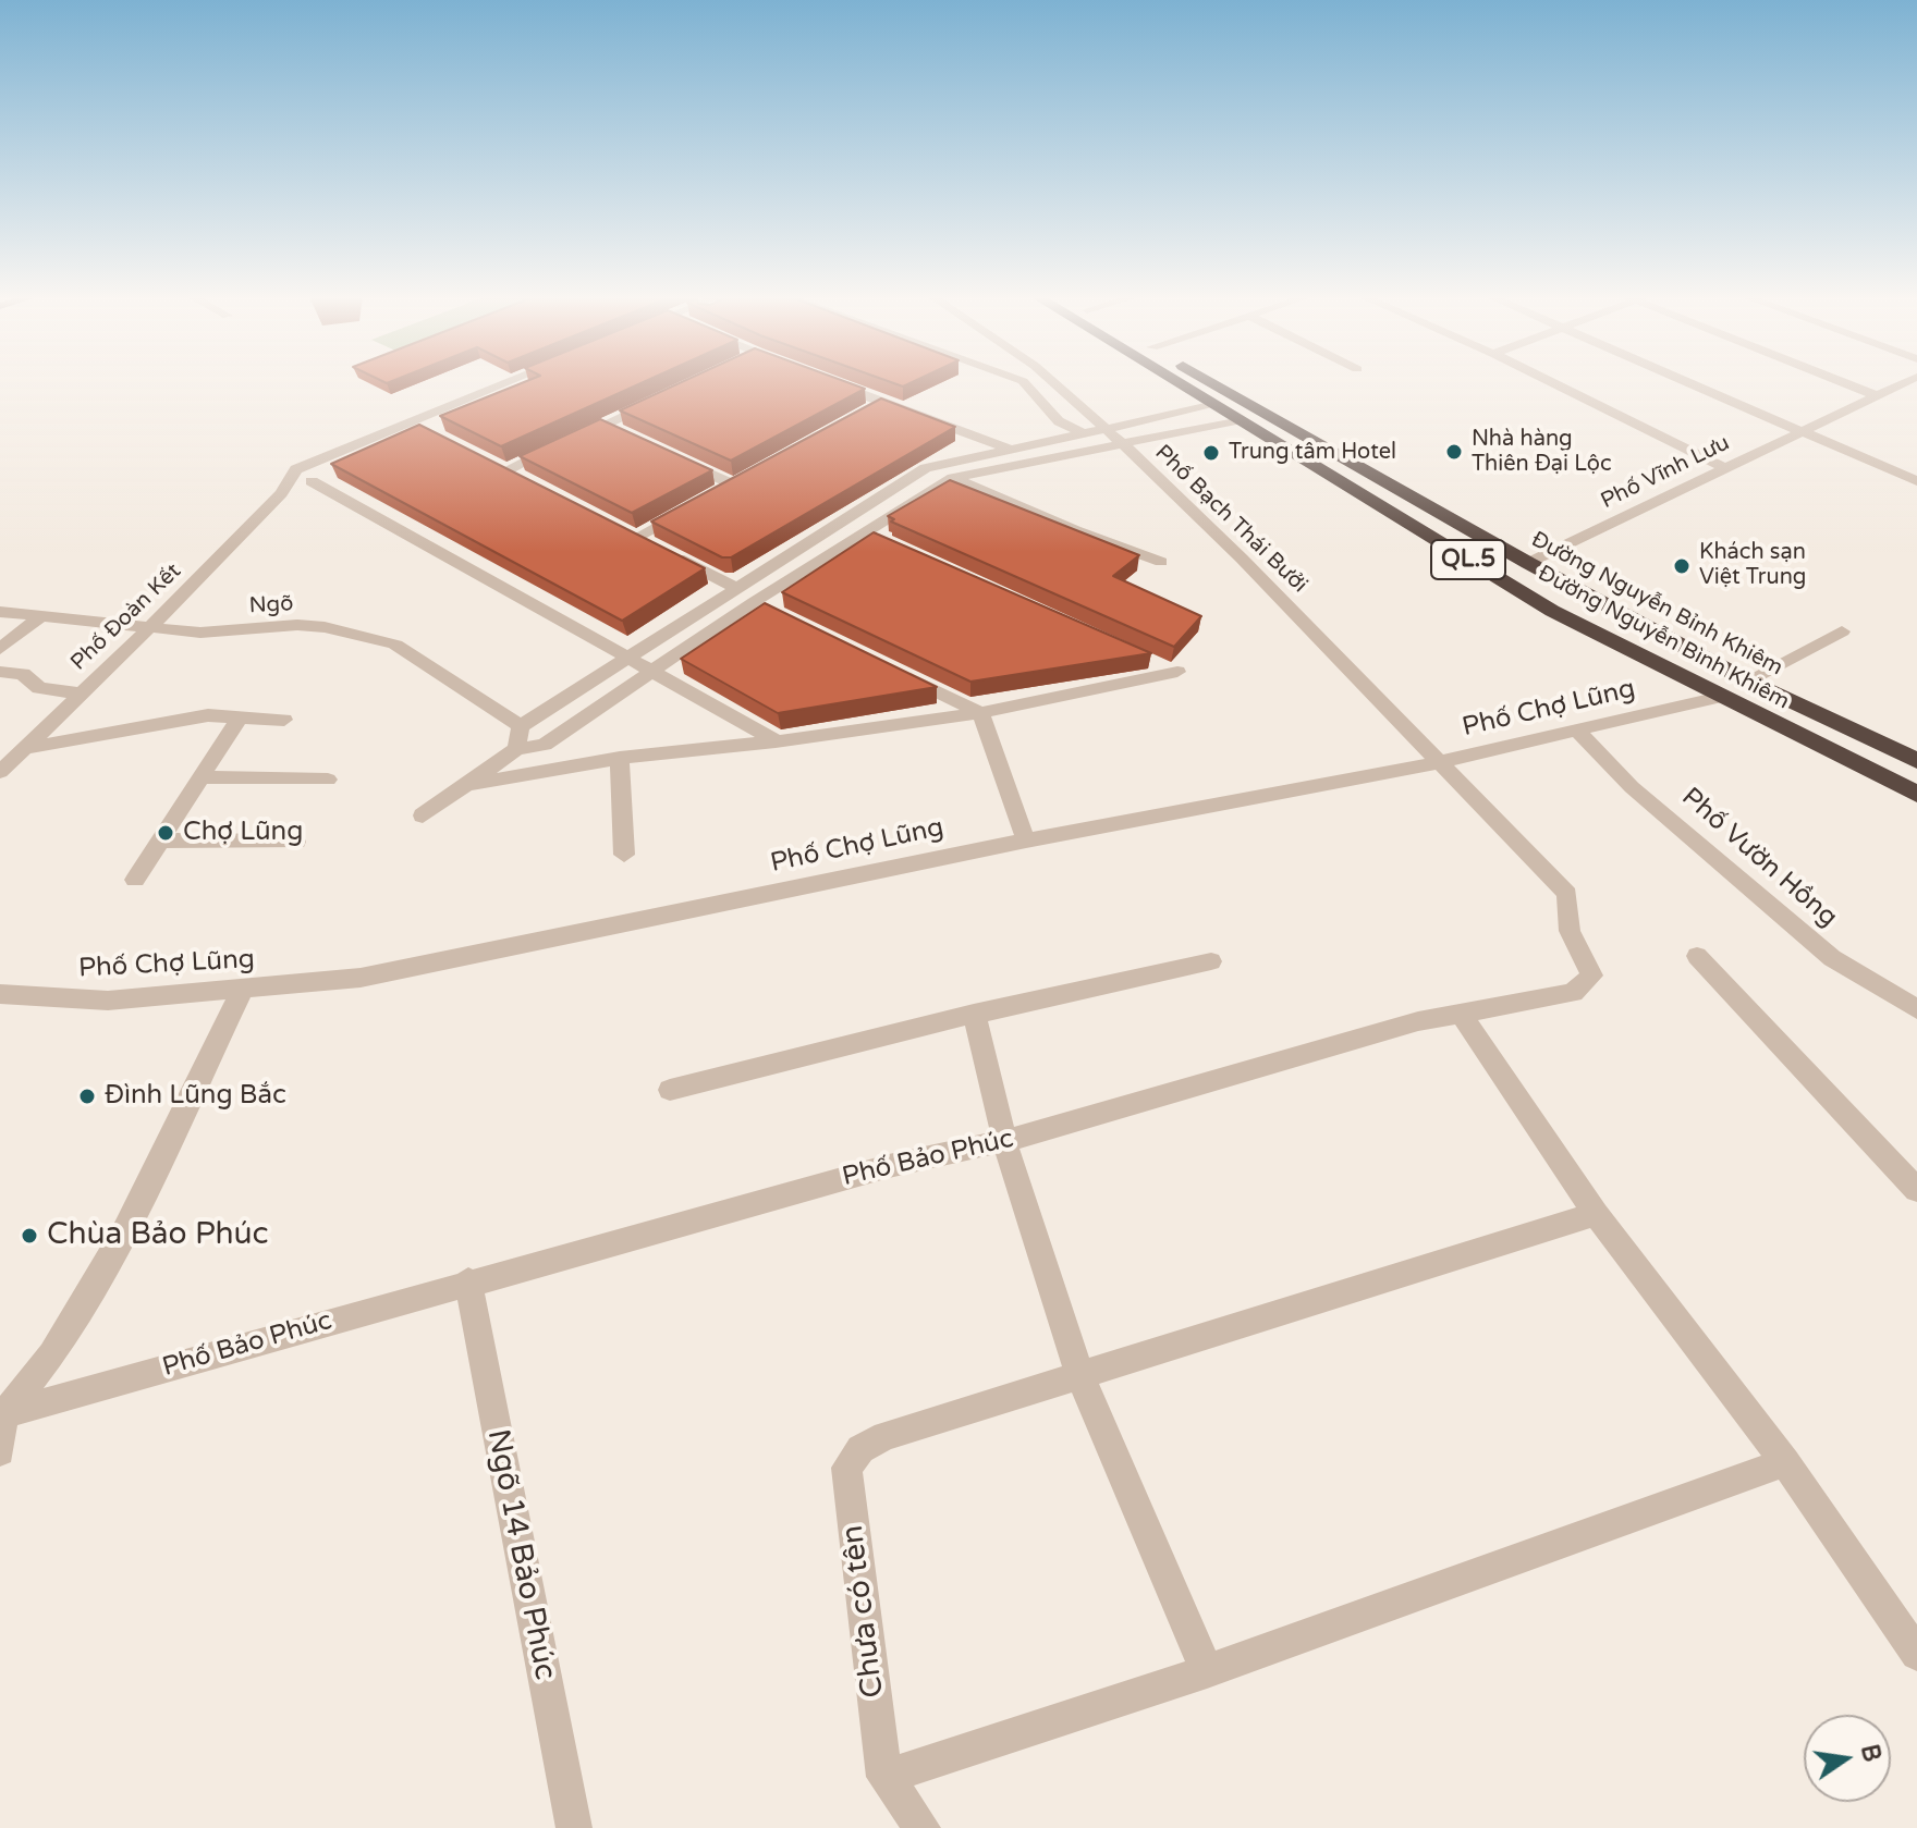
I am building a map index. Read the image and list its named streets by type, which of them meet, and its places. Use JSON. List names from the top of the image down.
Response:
{
  "streets": {
    "highway": ["QL.5", "Đường Nguyễn Bỉnh Khiêm", "Đường Nguyễn Bình Khiêm"],
    "street": [
      "Phố Vĩnh Lưu",
      "Phố Bạch Thái Bưởi",
      "Ngõ",
      "Phố Đoàn Kết",
      "Phố Chợ Lũng",
      "Phố Vườn Hồng",
      "Phố Bảo Phúc",
      "Ngõ 14 Bảo Phúc",
      "Chưa có tên"
    ]
  },
  "crossings": [
    ["Phố Vĩnh Lưu", "Đường Nguyễn Bỉnh Khiêm"],
    ["Phố Bạch Thái Bưởi", "Phố Chợ Lũng"],
    ["Phố Bạch Thái Bưởi", "Phố Bảo Phúc"],
    ["Ngõ", "Phố Đoàn Kết"],
    ["Đường Nguyễn Bình Khiêm", "Phố Chợ Lũng"],
    ["Phố Chợ Lũng", "Phố Vườn Hồng"],
    ["Phố Chợ Lũng", "Phố Bảo Phúc"],
    ["Phố Bảo Phúc", "Ngõ 14 Bảo Phúc"]
  ],
  "places": [
    "Nhà hàng Thiên Đại Lộc",
    "Trung tâm Hotel",
    "Khách sạn Việt Trung",
    "Chợ Lũng",
    "Đình Lũng Bắc",
    "Chùa Bảo Phúc"
  ],
  "north": "right"
}
